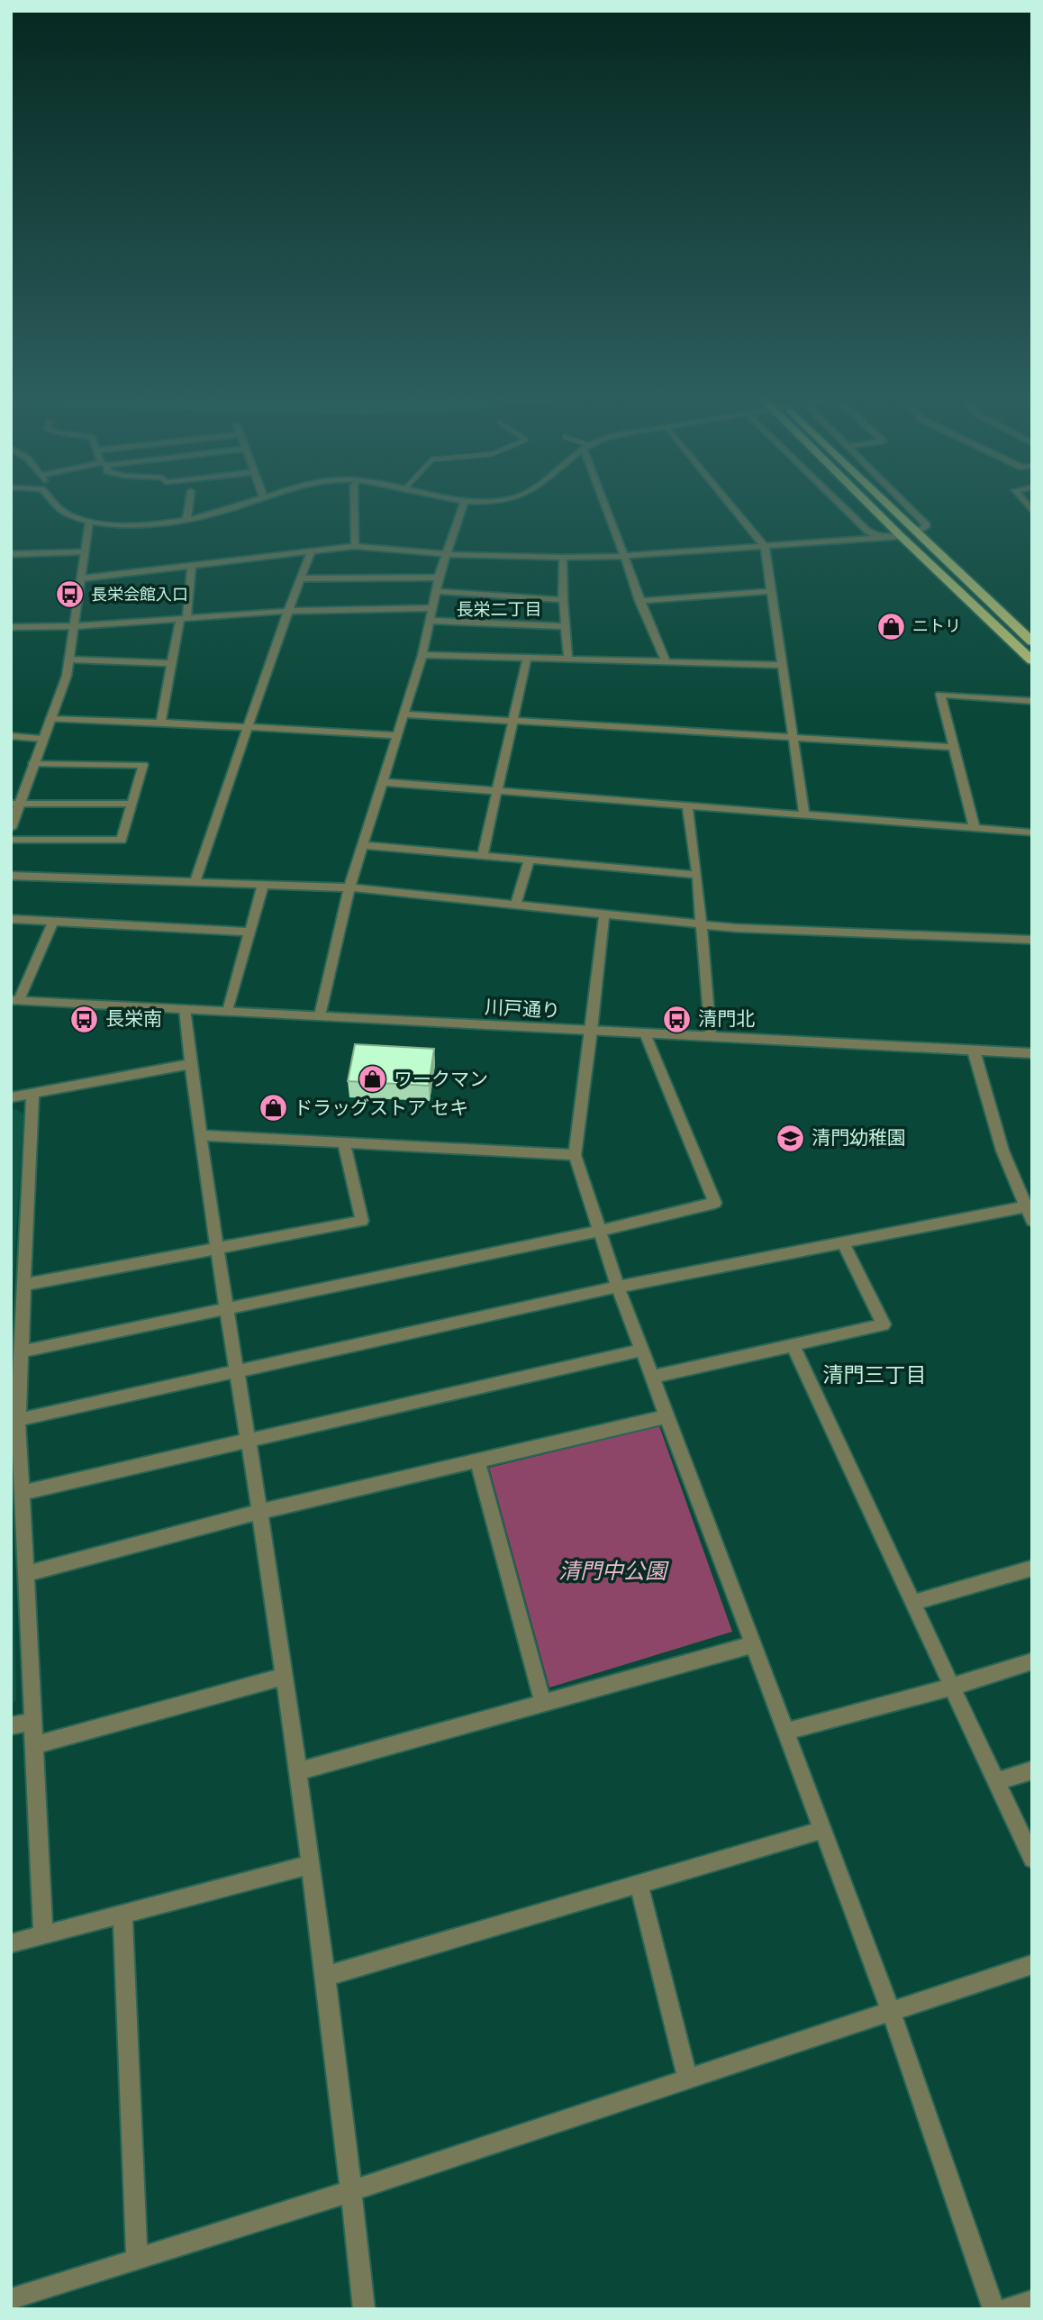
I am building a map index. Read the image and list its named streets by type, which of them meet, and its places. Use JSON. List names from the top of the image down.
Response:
{
  "streets": {
    "street": ["川戸通り"]
  },
  "districts": ["長栄二丁目", "清門三丁目"],
  "parks": ["清門中公園"],
  "places": {
    "bus stop": ["長栄会館入口", "長栄南", "清門北"],
    "shop": ["ニトリ", "ワークマン", "ドラッグストア セキ"],
    "school or university": ["清門幼稚園"]
  }
}
